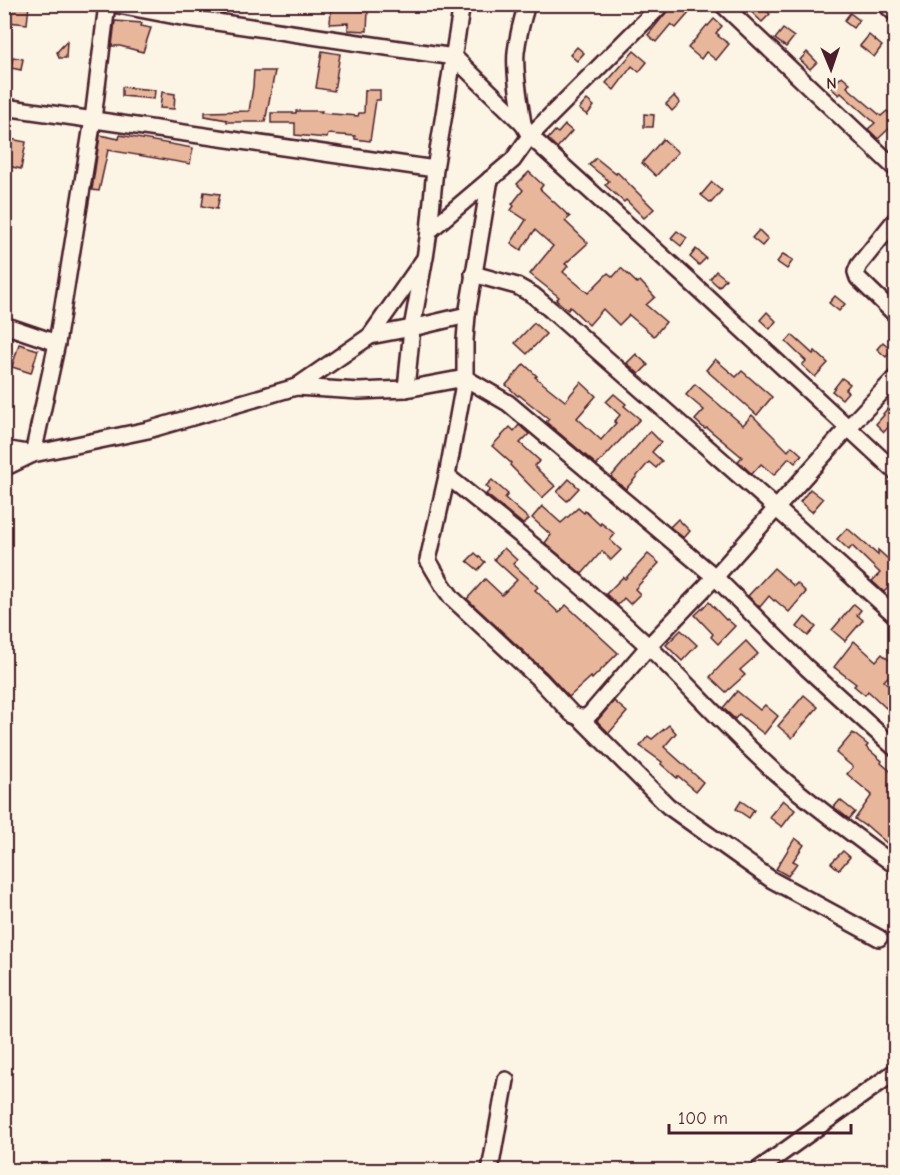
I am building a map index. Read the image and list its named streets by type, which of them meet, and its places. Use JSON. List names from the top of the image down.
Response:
{
  "scale_bar": "100 m",
  "north": "bottom"
}
